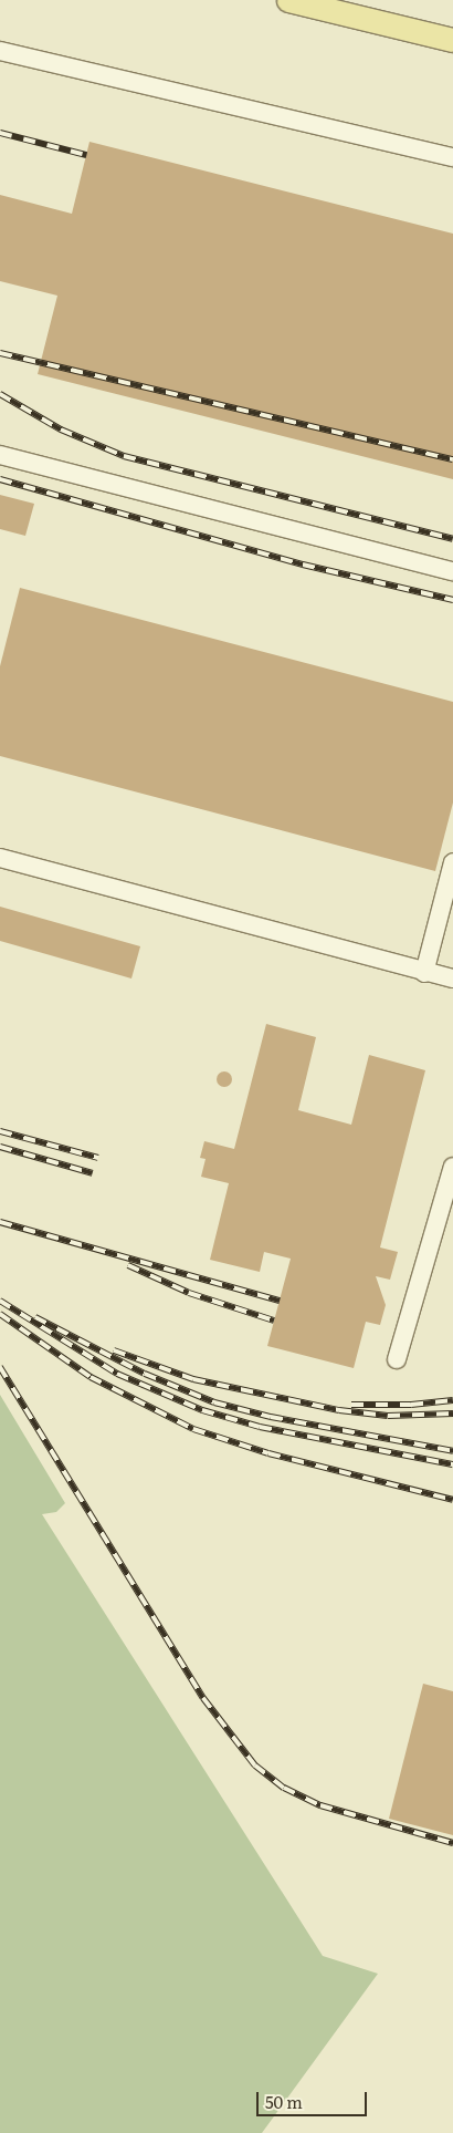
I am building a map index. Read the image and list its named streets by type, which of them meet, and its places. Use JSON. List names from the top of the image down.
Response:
{
  "scale_bar": "50 m"
}
